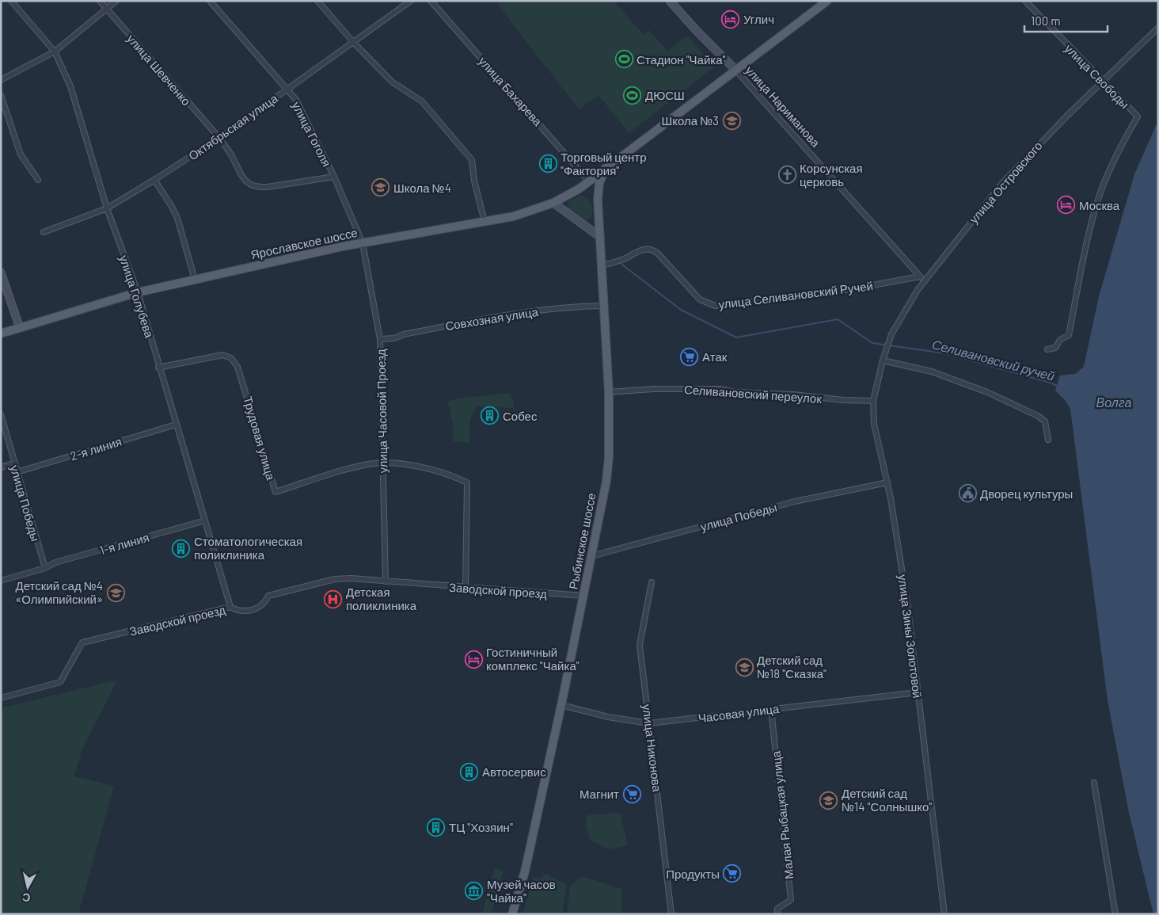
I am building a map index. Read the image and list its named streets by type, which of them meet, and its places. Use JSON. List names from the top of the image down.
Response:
{
  "streets": {
    "main road": ["улица Нариманова", "Ярославское шоссе", "Рыбинское шоссе"],
    "street": [
      "улица Шевченко",
      "улица Свободы",
      "улица Бахарева",
      "Октябрьская улица",
      "улица Гоголя",
      "улица Островского",
      "улица Селивановский Ручей",
      "улица Голубева",
      "Совхозная улица",
      "Селивановский переулок",
      "улица Часовой Проезд",
      "Трудовая улица",
      "2-я линия",
      "улица Победы",
      "1-я линия",
      "Заводской проезд",
      "улица Зины Золотовой",
      "Часовая улица",
      "улица Никонова",
      "Малая Рыбацкая улица"
    ]
  },
  "crossings": [
    ["улица Шевченко", "Октябрьская улица"],
    ["улица Шевченко", "улица Гоголя"],
    ["улица Свободы", "улица Островского"],
    ["улица Бахарева", "Ярославское шоссе"],
    ["улица Нариманова", "улица Островского"],
    ["улица Нариманова", "Ярославское шоссе"],
    ["улица Нариманова", "улица Селивановский Ручей"],
    ["Октябрьская улица", "улица Гоголя"],
    ["Октябрьская улица", "улица Голубева"],
    ["улица Гоголя", "Ярославское шоссе"],
    ["улица Гоголя", "улица Часовой Проезд"],
    ["улица Островского", "улица Селивановский Ручей"],
    ["улица Островского", "улица Зины Золотовой"],
    ["Ярославское шоссе", "улица Голубева"],
    ["Ярославское шоссе", "улица Часовой Проезд"],
    ["Ярославское шоссе", "Рыбинское шоссе"],
    ["улица Селивановский Ручей", "Рыбинское шоссе"],
    ["улица Голубева", "Трудовая улица"],
    ["улица Голубева", "2-я линия"],
    ["улица Голубева", "1-я линия"],
    ["улица Голубева", "Заводской проезд"],
    ["Совхозная улица", "улица Часовой Проезд"],
    ["Совхозная улица", "Рыбинское шоссе"],
    ["Селивановский переулок", "Рыбинское шоссе"],
    ["Селивановский переулок", "улица Зины Золотовой"],
    ["улица Часовой Проезд", "Трудовая улица"],
    ["улица Часовой Проезд", "Заводской проезд"],
    ["Трудовая улица", "Заводской проезд"],
    ["2-я линия", "улица Победы"],
    ["улица Победы", "Рыбинское шоссе"],
    ["улица Победы", "1-я линия"],
    ["улица Победы", "улица Зины Золотовой"],
    ["Рыбинское шоссе", "Заводской проезд"],
    ["Рыбинское шоссе", "Часовая улица"],
    ["улица Зины Золотовой", "Часовая улица"],
    ["Часовая улица", "улица Никонова"],
    ["Часовая улица", "Малая Рыбацкая улица"]
  ],
  "water": ["Селивановский ручей", "Волга"],
  "places": {
    "hotel": ["Углич", "Москва", "Гостиничный комплекс \"Чайка\""],
    "sports": ["Стадион \"Чайка\"", "ДЮСШ"],
    "school or university": [
      "Школа №3",
      "Школа №4",
      "Детский сад №4 «Олимпийский»",
      "Детский сад №18 \"Сказка\"",
      "Детский сад №14 \"Солнышко\""
    ],
    "building": [
      "Торговый центр \"Фактория\"",
      "Собес",
      "Стоматологическая поликлиника",
      "Автосервис",
      "ТЦ \"Хозяин\""
    ],
    "church": ["Корсунская церковь"],
    "supermarket": ["Атак", "Магнит", "Продукты"],
    "public building": ["Дворец культуры"],
    "hospital": ["Детская поликлиника"],
    "museum": ["Музей часов \"Чайка\""]
  },
  "scale_bar": "100 m",
  "north": "bottom"
}
